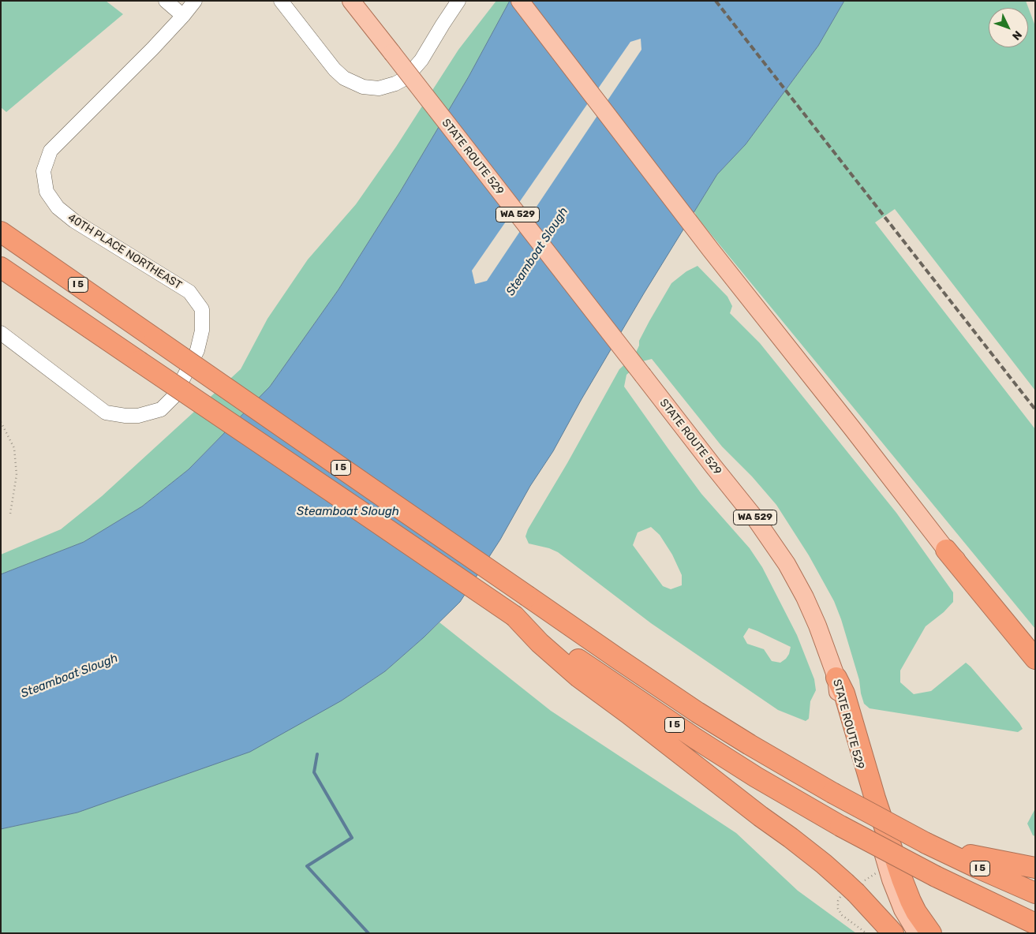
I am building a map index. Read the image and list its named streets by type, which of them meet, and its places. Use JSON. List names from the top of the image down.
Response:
{
  "streets": {
    "highway": ["I 5"],
    "main road": ["STATE ROUTE 529", "WA 529"],
    "street": ["40TH PLACE NORTHEAST"]
  },
  "water": ["Steamboat Slough"],
  "north": "bottom right"
}
